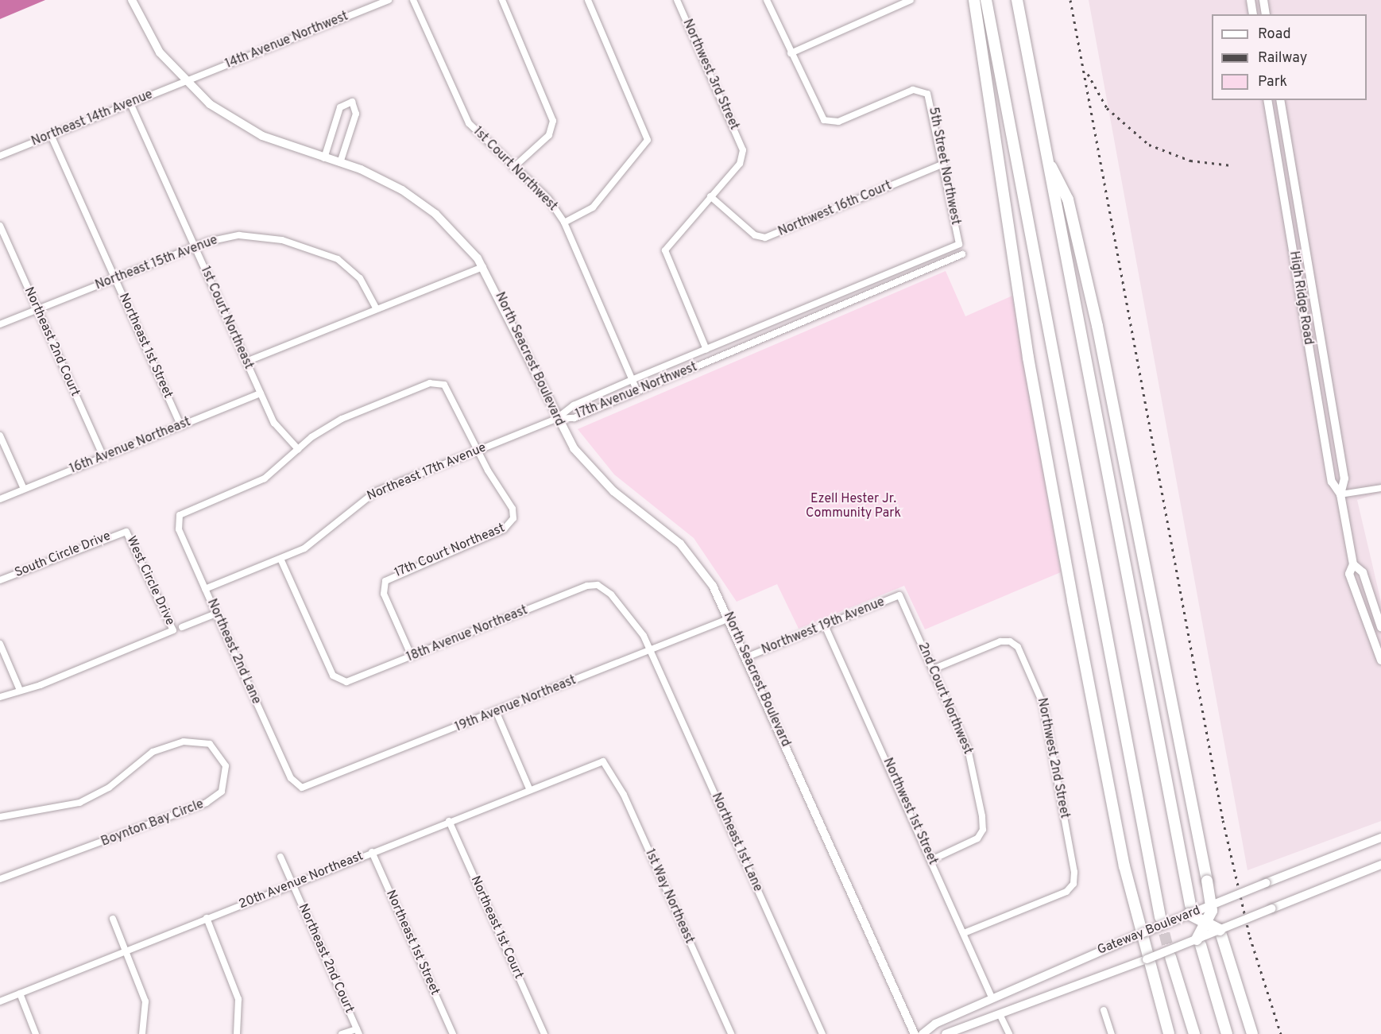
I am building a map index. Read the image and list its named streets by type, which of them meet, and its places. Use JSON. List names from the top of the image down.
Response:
{
  "streets": {
    "street": [
      "14th Avenue Northwest",
      "Northwest 3rd Street",
      "Northeast 14th Avenue",
      "5th Street Northwest",
      "1st Court Northwest",
      "Northwest 16th Court",
      "Northeast 15th Avenue",
      "High Ridge Road",
      "1st Court Northeast",
      "Northeast 2nd Court",
      "Northeast 1st Street",
      "North Seacrest Boulevard",
      "17th Avenue Northwest",
      "16th Avenue Northeast",
      "Northeast 17th Avenue",
      "17th Court Northeast",
      "South Circle Drive",
      "West Circle Drive",
      "Northwest 19th Avenue",
      "18th Avenue Northeast",
      "Northeast 2nd Lane",
      "2nd Court Northwest",
      "19th Avenue Northeast",
      "Northwest 2nd Street",
      "Northwest 1st Street",
      "Boynton Bay Circle",
      "Northeast 1st Lane",
      "20th Avenue Northeast",
      "1st Way Northeast",
      "Northeast 1st Court",
      "Gateway Boulevard"
    ]
  },
  "crossings": [
    ["14th Avenue Northwest", "Northeast 14th Avenue"],
    ["14th Avenue Northwest", "North Seacrest Boulevard"],
    ["Northwest 3rd Street", "Northwest 16th Court"],
    ["Northeast 14th Avenue", "1st Court Northeast"],
    ["Northeast 14th Avenue", "Northeast 1st Street"],
    ["Northeast 14th Avenue", "North Seacrest Boulevard"],
    ["5th Street Northwest", "Northwest 16th Court"],
    ["5th Street Northwest", "17th Avenue Northwest"],
    ["1st Court Northwest", "17th Avenue Northwest"],
    ["Northeast 15th Avenue", "1st Court Northeast"],
    ["Northeast 15th Avenue", "Northeast 2nd Court"],
    ["Northeast 15th Avenue", "Northeast 1st Street"],
    ["1st Court Northeast", "16th Avenue Northeast"],
    ["1st Court Northeast", "Northeast 2nd Lane"],
    ["Northeast 2nd Court", "16th Avenue Northeast"],
    ["Northeast 2nd Court", "20th Avenue Northeast"],
    ["Northeast 1st Street", "16th Avenue Northeast"],
    ["Northeast 1st Street", "20th Avenue Northeast"],
    ["North Seacrest Boulevard", "17th Avenue Northwest"],
    ["North Seacrest Boulevard", "Northeast 17th Avenue"],
    ["North Seacrest Boulevard", "Northwest 19th Avenue"],
    ["North Seacrest Boulevard", "19th Avenue Northeast"],
    ["17th Avenue Northwest", "Northeast 17th Avenue"],
    ["Northeast 17th Avenue", "17th Court Northeast"],
    ["Northeast 17th Avenue", "18th Avenue Northeast"],
    ["Northeast 17th Avenue", "Northeast 2nd Lane"],
    ["17th Court Northeast", "18th Avenue Northeast"],
    ["South Circle Drive", "West Circle Drive"],
    ["Northwest 19th Avenue", "2nd Court Northwest"],
    ["Northwest 19th Avenue", "Northwest 1st Street"],
    ["18th Avenue Northeast", "19th Avenue Northeast"],
    ["18th Avenue Northeast", "Northeast 1st Lane"],
    ["Northeast 2nd Lane", "19th Avenue Northeast"],
    ["2nd Court Northwest", "Northwest 2nd Street"],
    ["2nd Court Northwest", "Northwest 1st Street"],
    ["19th Avenue Northeast", "Northeast 1st Lane"],
    ["Northwest 2nd Street", "Northwest 1st Street"],
    ["Northwest 1st Street", "Gateway Boulevard"],
    ["20th Avenue Northeast", "1st Way Northeast"],
    ["20th Avenue Northeast", "Northeast 1st Court"]
  ],
  "parks": ["Ezell Hester Jr. Community Park"],
  "legend": ["Road", "Railway", "Park"]
}
